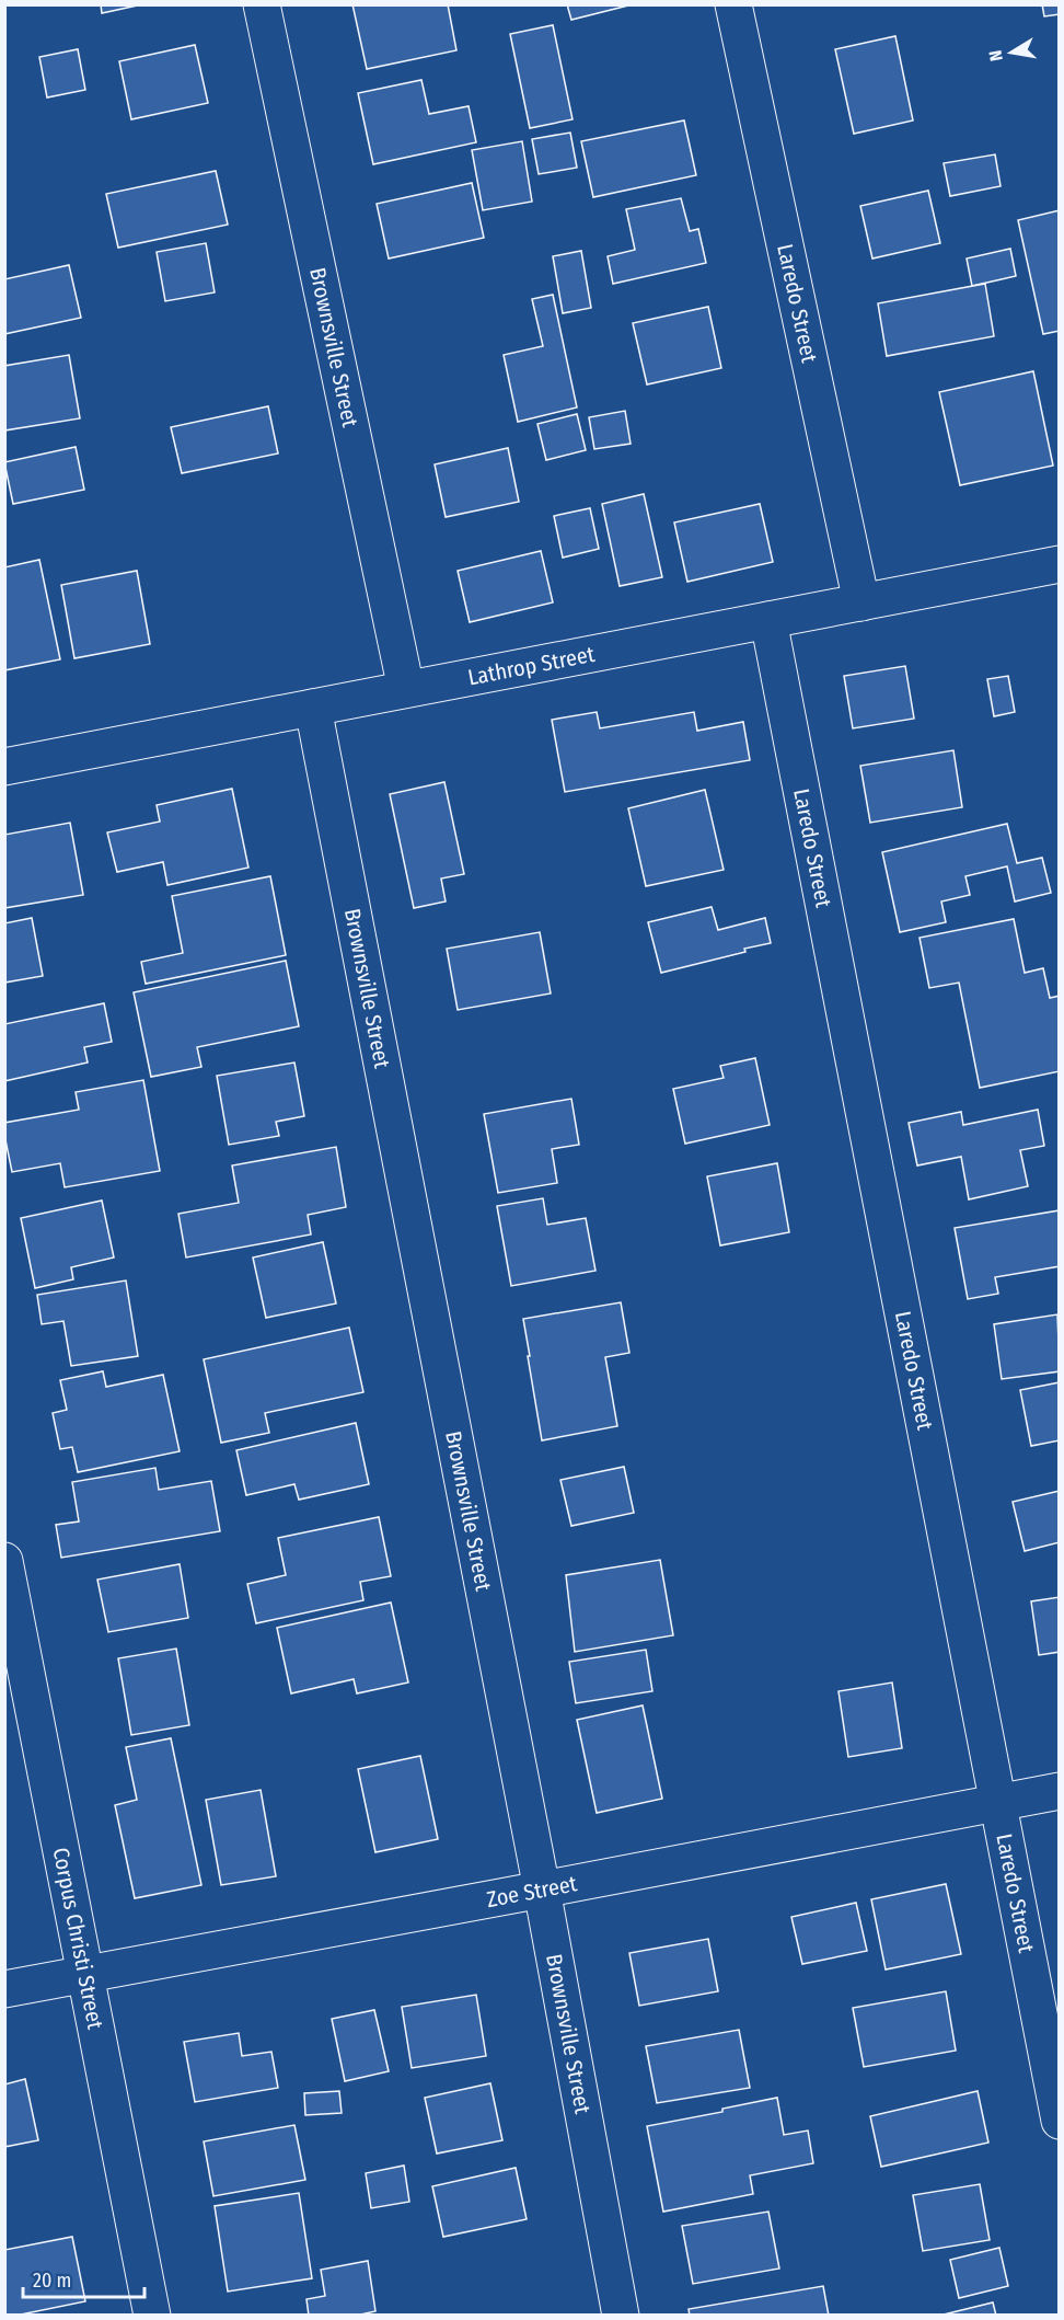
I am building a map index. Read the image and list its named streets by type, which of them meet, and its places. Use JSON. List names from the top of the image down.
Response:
{
  "streets": {
    "street": [
      "Laredo Street",
      "Brownsville Street",
      "Lathrop Street",
      "Zoe Street",
      "Corpus Christi Street"
    ]
  },
  "crossings": [
    ["Laredo Street", "Lathrop Street"],
    ["Laredo Street", "Zoe Street"],
    ["Brownsville Street", "Lathrop Street"],
    ["Brownsville Street", "Zoe Street"],
    ["Zoe Street", "Corpus Christi Street"]
  ],
  "scale_bar": "20 m",
  "north": "left"
}
